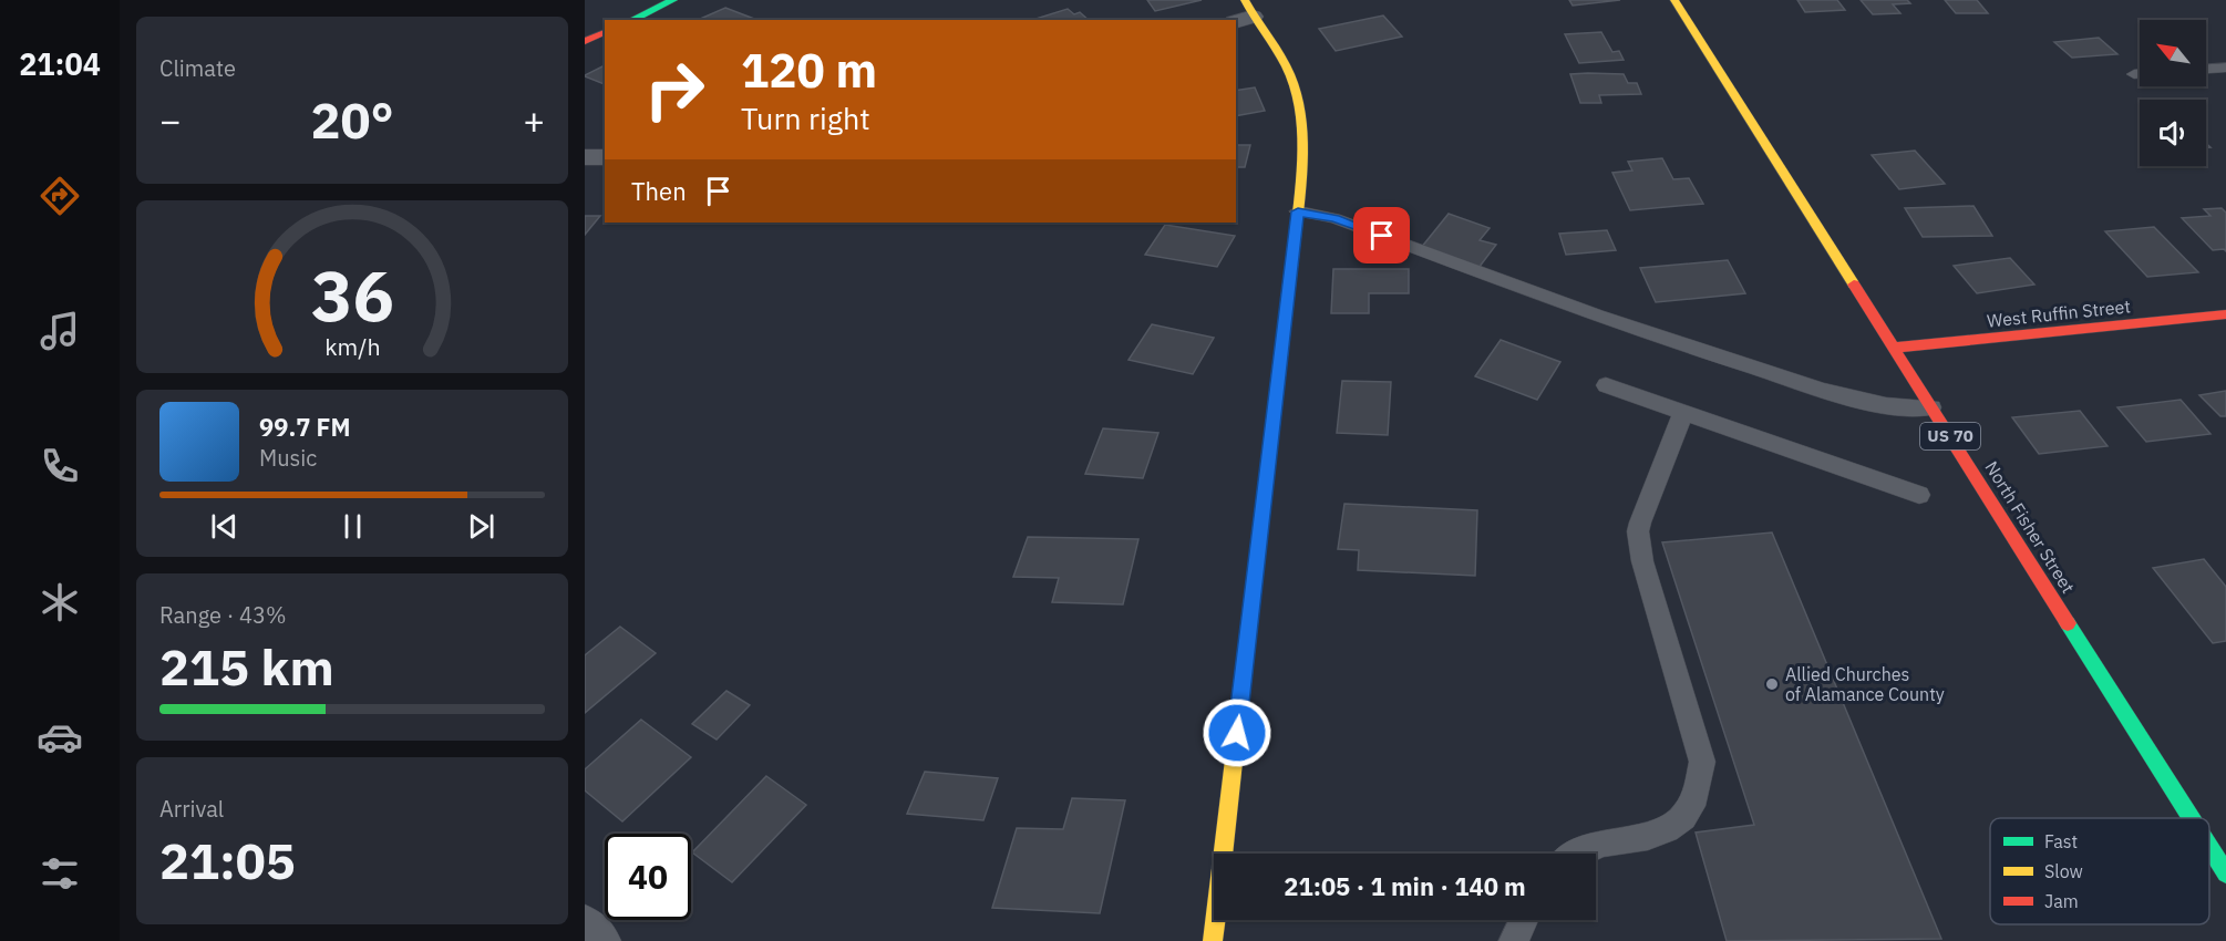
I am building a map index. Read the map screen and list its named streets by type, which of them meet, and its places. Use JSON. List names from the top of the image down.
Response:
{
  "streets": {
    "street": ["West Ruffin Street", "US 70", "North Fisher Street"]
  },
  "crossings": [
    ["West Ruffin Street", "North Fisher Street"]
  ],
  "places": ["Allied Churches of Alamance County"],
  "legend": ["Fast", "Slow", "Jam"],
  "north": "top left",
  "page": {
    "tabs": "21:04",
    "tile": [
      "Climate",
      ["Range · 43%", "215 km"],
      ["Arrival", "21:05"]
    ],
    "turn": ["120 m", "Turn right"],
    "heat": ["−", "20°", "+"],
    "then": "Then",
    "song": ["99.7 FM", "Music"],
    "limit": "40",
    "trip": "21:05 · 1 min · 140 m",
    "gauge": ["36", "km/h"]
  }
}
